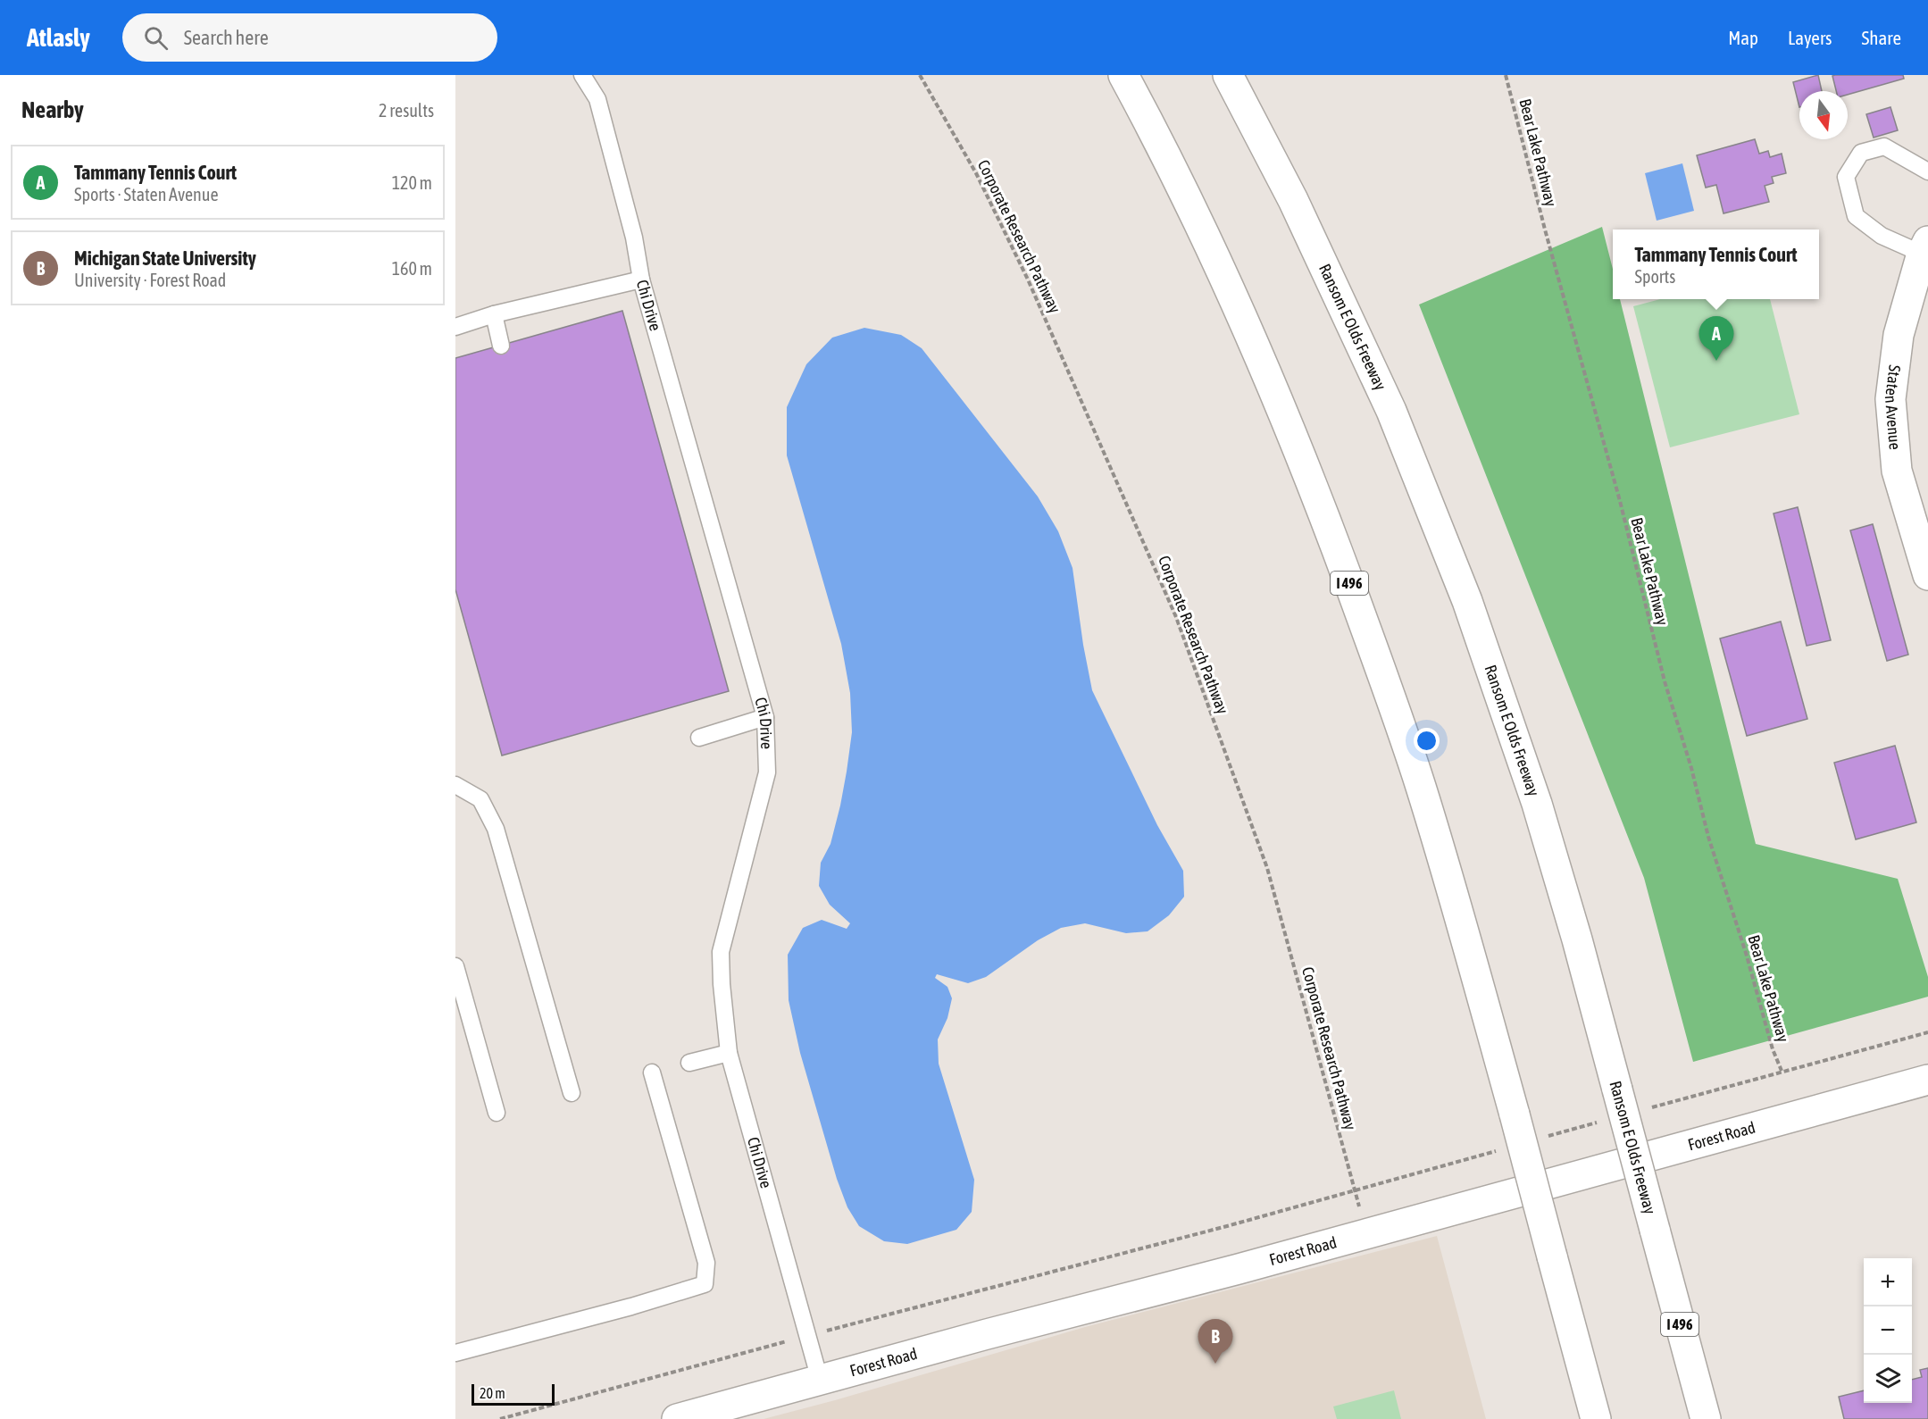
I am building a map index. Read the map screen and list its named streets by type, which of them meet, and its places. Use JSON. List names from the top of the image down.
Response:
{
  "streets": {
    "main road": [
      "Ransom E Olds Freeway",
      "Staten Avenue",
      "I 496",
      "Forest Road"
    ],
    "lane": ["Chi Drive"],
    "path": ["Bear Lake Pathway", "Corporate Research Pathway"]
  },
  "crossings": [
    ["Corporate Research Pathway", "Forest Road"],
    ["Chi Drive", "Forest Road"]
  ],
  "scale_bar": "20 m",
  "north": "bottom",
  "page": {
    "header": "Atlasly",
    "search": "Search here",
    "nav": ["Map", "Layers", "Share"],
    "heading": ["Nearby", "2 results"],
    "list": [
      {
        "mark": "A",
        "name": "Tammany Tennis Court",
        "note": "Sports · Staten Avenue",
        "value": "120 m"
      },
      {
        "mark": "B",
        "name": "Michigan State University",
        "note": "University · Forest Road",
        "value": "160 m"
      }
    ],
    "popup": ["Tammany Tennis Court", "Sports"],
    "pins": ["A", "B"],
    "map_buttons": ["+", "−"],
    "scale": "20 m"
  }
}
